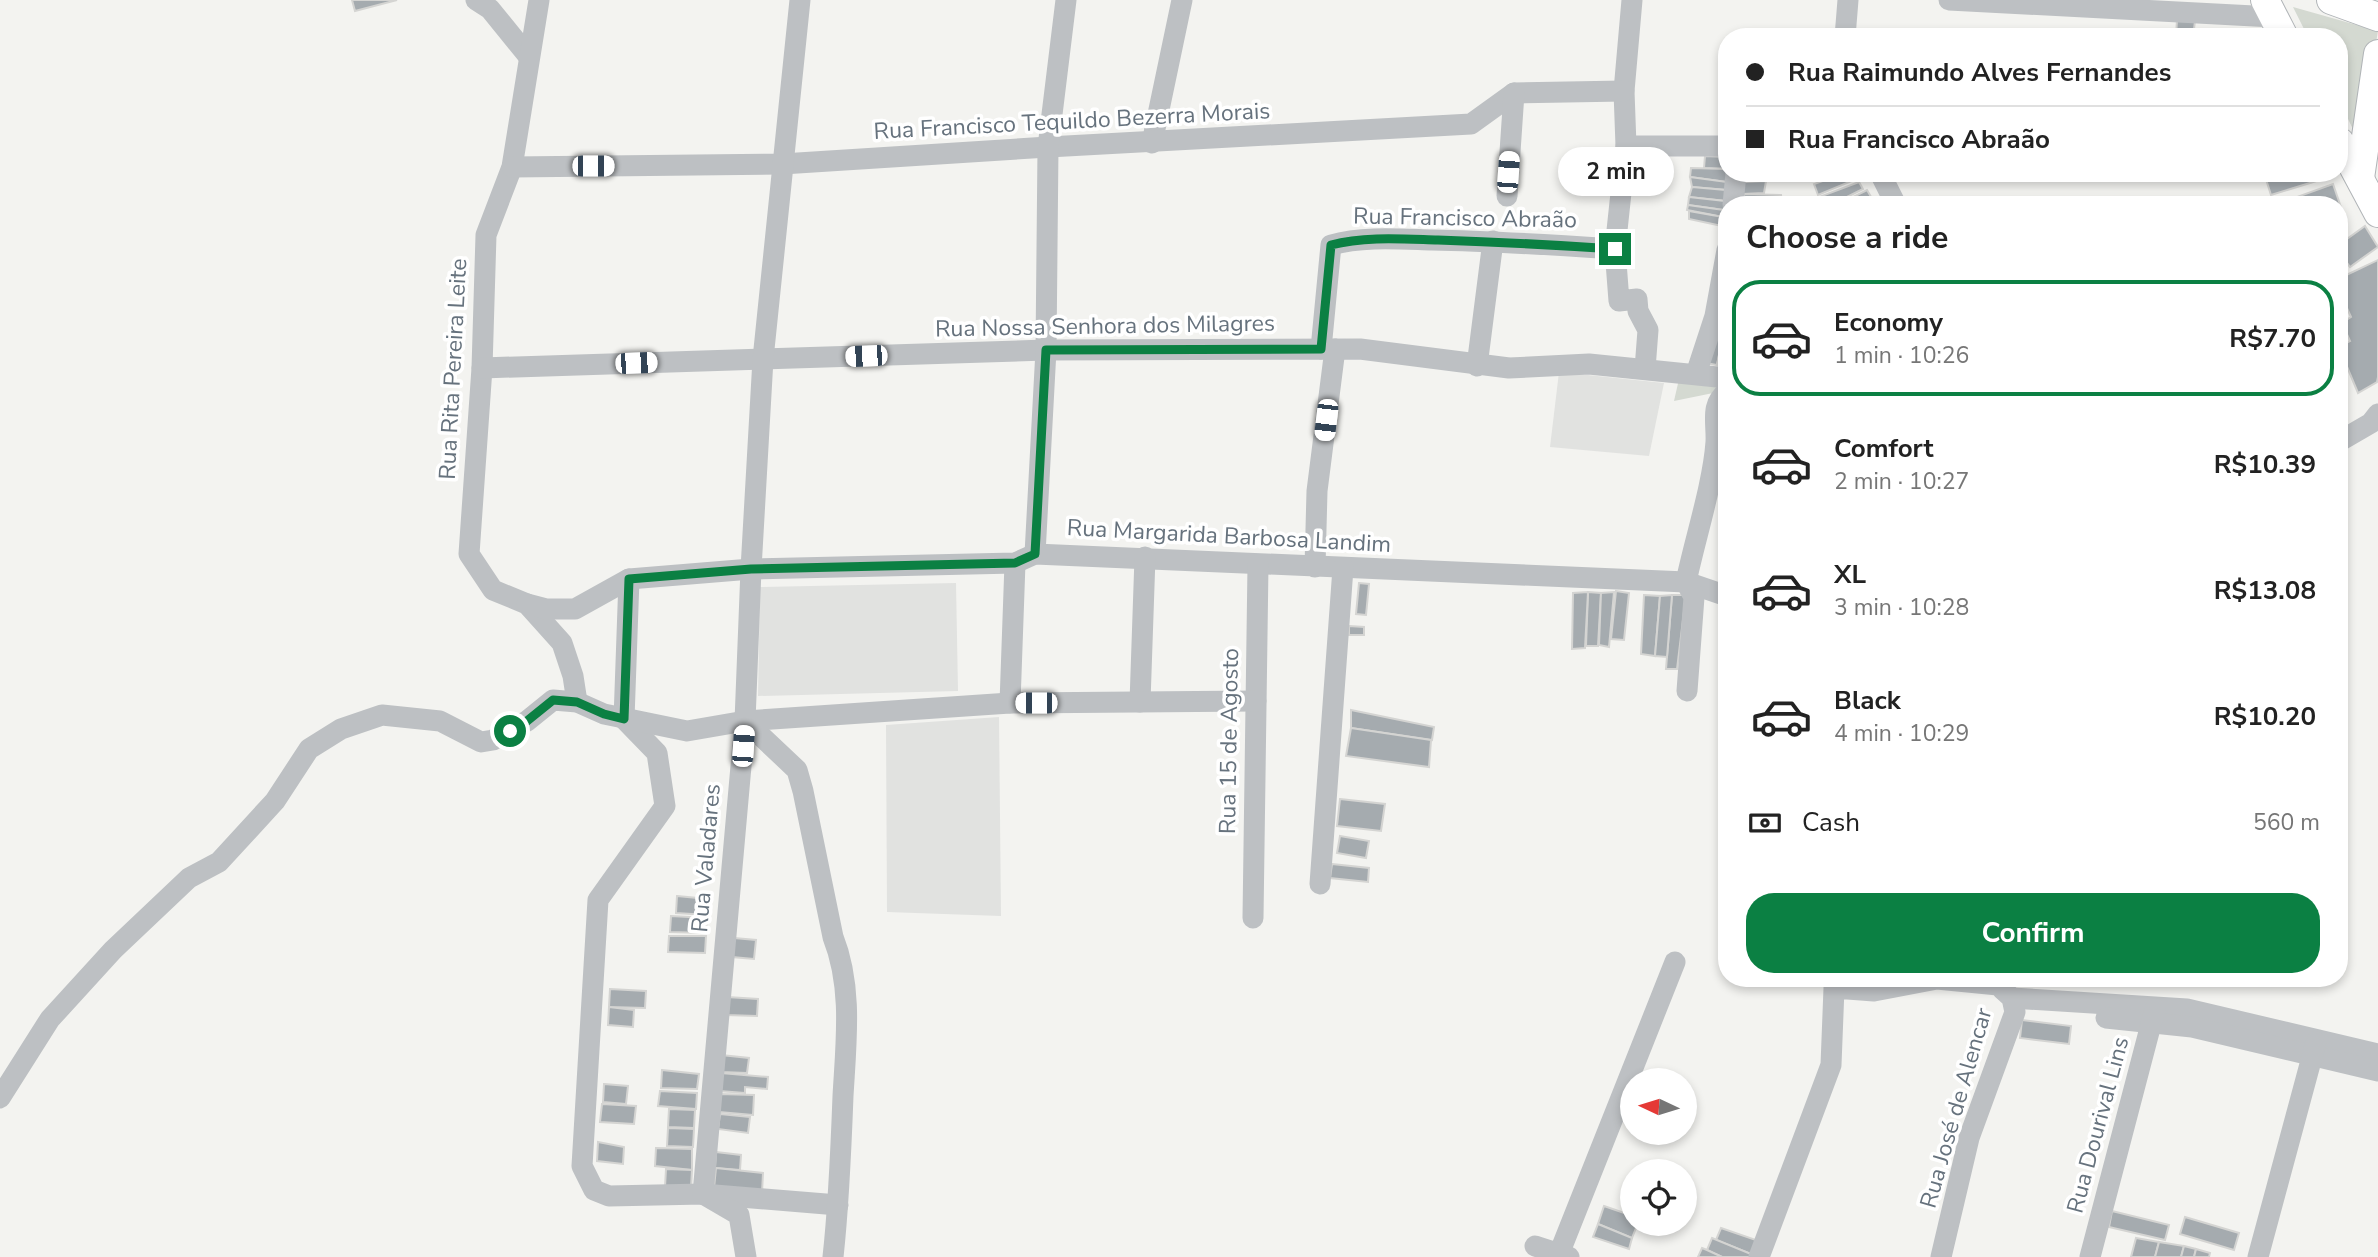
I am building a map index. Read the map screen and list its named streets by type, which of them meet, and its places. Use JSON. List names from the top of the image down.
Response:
{
  "streets": {
    "street": [
      "Rua Francisco Tequildo Bezerra Morais",
      "Rua Francisco Abraão",
      "Rua Nossa Senhora dos Milagres",
      "Rua Rita Pereira Leite",
      "Rua Margarida Barbosa Landim",
      "Rua 15 de Agosto",
      "Rua Valadares",
      "Rua José de Alencar",
      "Rua Dourival Lins"
    ]
  },
  "crossings": [
    ["Rua Francisco Tequildo Bezerra Morais", "Rua Rita Pereira Leite"],
    ["Rua Francisco Tequildo Bezerra Morais", "Rua Valadares"],
    ["Rua Francisco Abraão", "Rua Nossa Senhora dos Milagres"],
    ["Rua Nossa Senhora dos Milagres", "Rua Rita Pereira Leite"],
    ["Rua Nossa Senhora dos Milagres", "Rua Valadares"],
    ["Rua Rita Pereira Leite", "Rua Margarida Barbosa Landim"],
    ["Rua Margarida Barbosa Landim", "Rua 15 de Agosto"],
    ["Rua Margarida Barbosa Landim", "Rua Valadares"]
  ],
  "north": "left",
  "page": {
    "banner": ["Rua Raimundo Alves Fernandes", "Rua Francisco Abraão"],
    "bubble": "2 min",
    "heading": "Choose a ride",
    "list": [
      {
        "name": "Economy",
        "note": "1 min · 10:26",
        "value": "R$7.70"
      },
      {
        "name": "Comfort",
        "note": "2 min · 10:27",
        "value": "R$10.39"
      },
      {
        "name": "XL",
        "note": "3 min · 10:28",
        "value": "R$13.08"
      },
      {
        "name": "Black",
        "note": "4 min · 10:29",
        "value": "R$10.20"
      }
    ],
    "pay": ["Cash", "560 m"],
    "buttons": "Confirm"
  }
}
